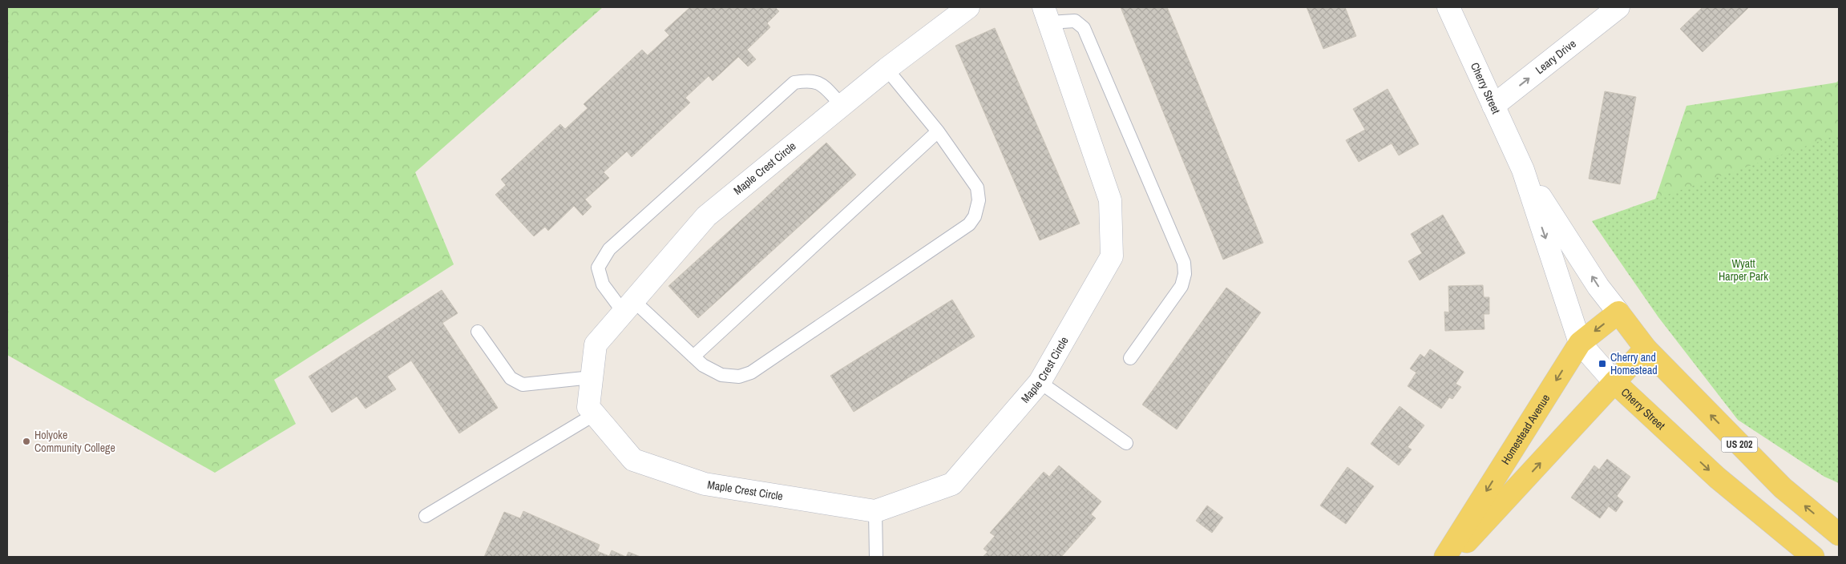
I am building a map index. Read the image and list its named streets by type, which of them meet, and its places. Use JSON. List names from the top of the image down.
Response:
{
  "streets": {
    "main road": ["Cherry Street", "Homestead Avenue", "US 202"],
    "street": ["Leary Drive", "Maple Crest Circle"]
  },
  "crossings": [
    ["Leary Drive", "Cherry Street"],
    ["Cherry Street", "Homestead Avenue"]
  ],
  "one_way": ["Leary Drive"],
  "parks": ["Wyatt Harper Park"],
  "places": {
    "transit": ["Cherry and Homestead"],
    "other": ["Holyoke Community College"]
  }
}
